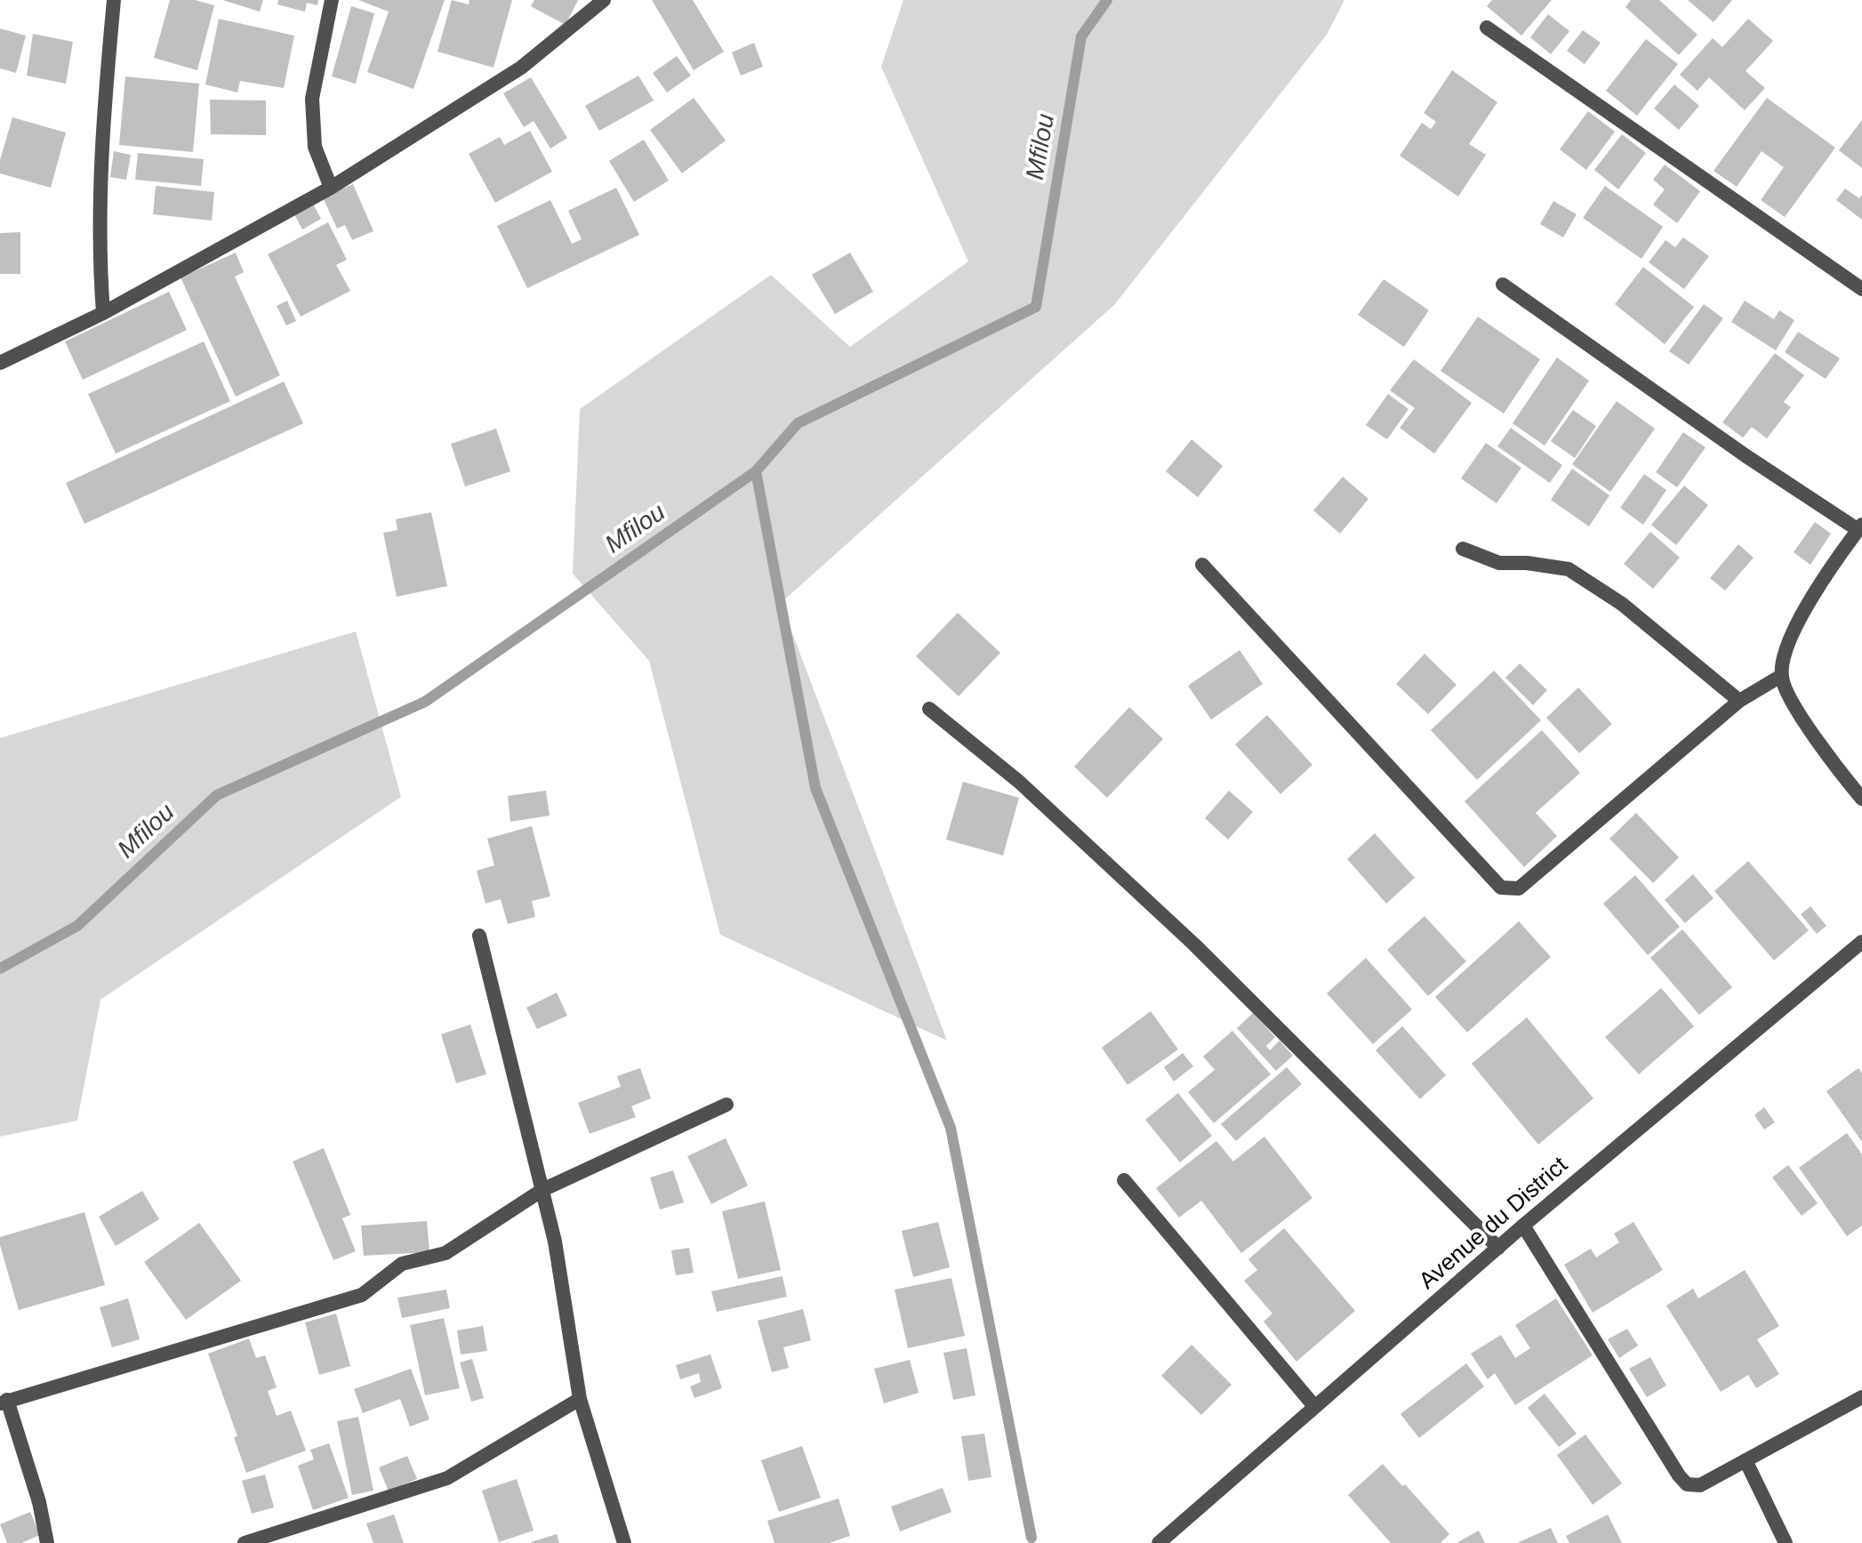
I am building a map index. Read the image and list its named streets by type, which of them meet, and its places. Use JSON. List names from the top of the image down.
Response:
{
  "streets": {
    "street": ["Avenue du District"]
  },
  "water": ["Mfilou"]
}
